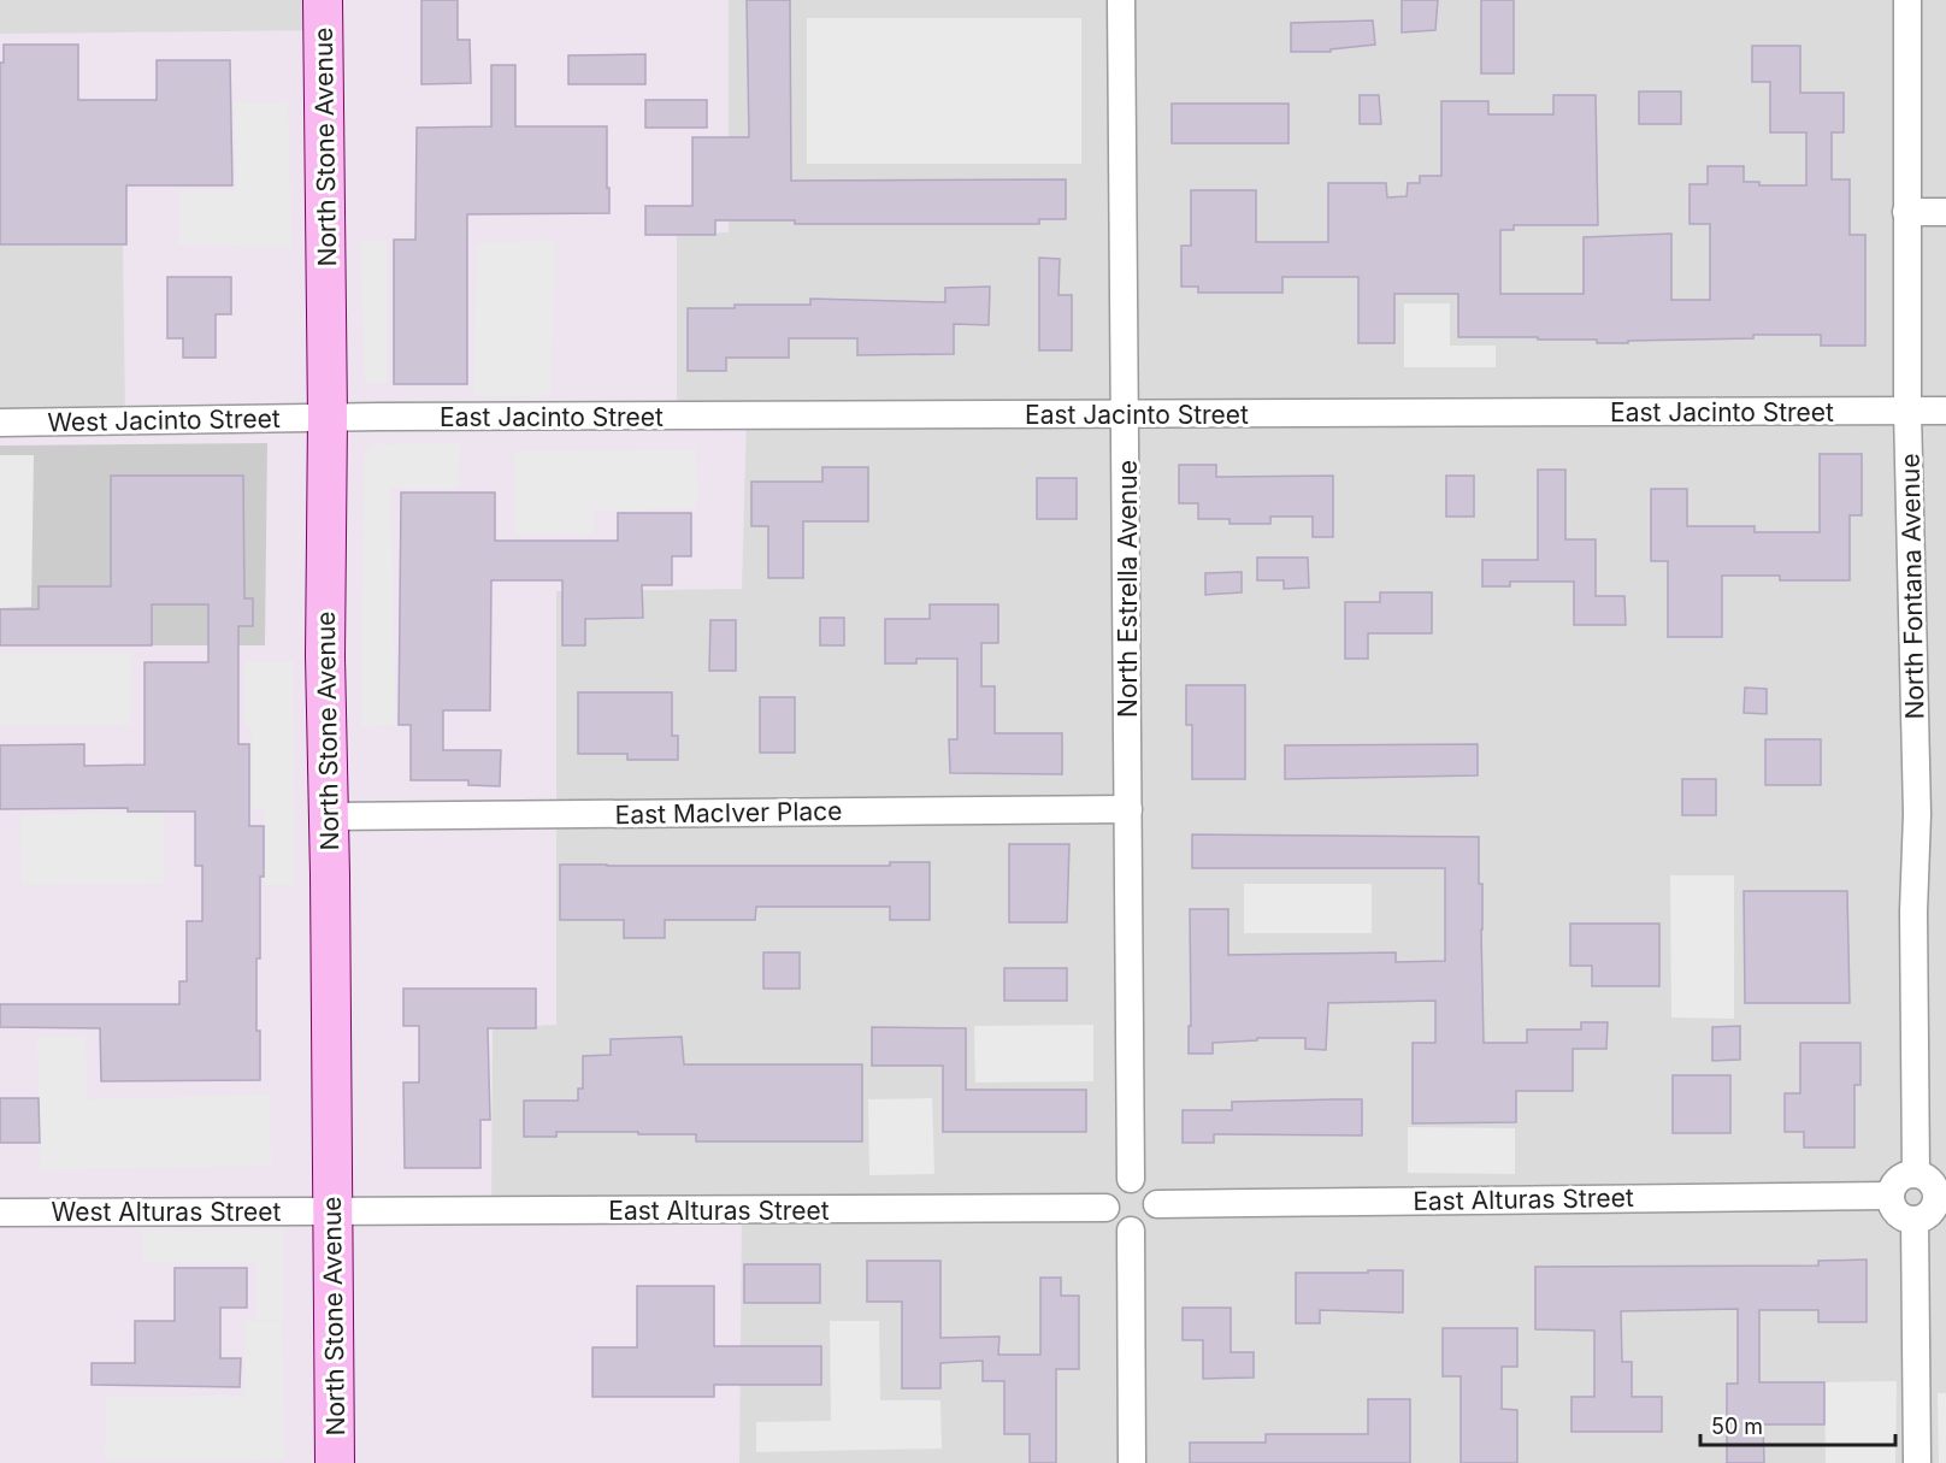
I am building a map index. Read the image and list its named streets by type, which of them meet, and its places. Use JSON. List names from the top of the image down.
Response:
{
  "streets": {
    "main road": ["North Stone Avenue"],
    "street": [
      "East Jacinto Street",
      "West Jacinto Street",
      "North Fontana Avenue",
      "North Estrella Avenue",
      "East MacIver Place",
      "East Alturas Street",
      "West Alturas Street"
    ]
  },
  "crossings": [
    ["North Stone Avenue", "East Jacinto Street"],
    ["North Stone Avenue", "West Jacinto Street"],
    ["North Stone Avenue", "East MacIver Place"],
    ["North Stone Avenue", "East Alturas Street"],
    ["North Stone Avenue", "West Alturas Street"],
    ["East Jacinto Street", "West Jacinto Street"],
    ["East Jacinto Street", "North Fontana Avenue"],
    ["East Jacinto Street", "North Estrella Avenue"],
    ["North Fontana Avenue", "East Alturas Street"],
    ["North Estrella Avenue", "East MacIver Place"],
    ["North Estrella Avenue", "East Alturas Street"],
    ["East Alturas Street", "West Alturas Street"]
  ],
  "scale_bar": "50 m"
}
